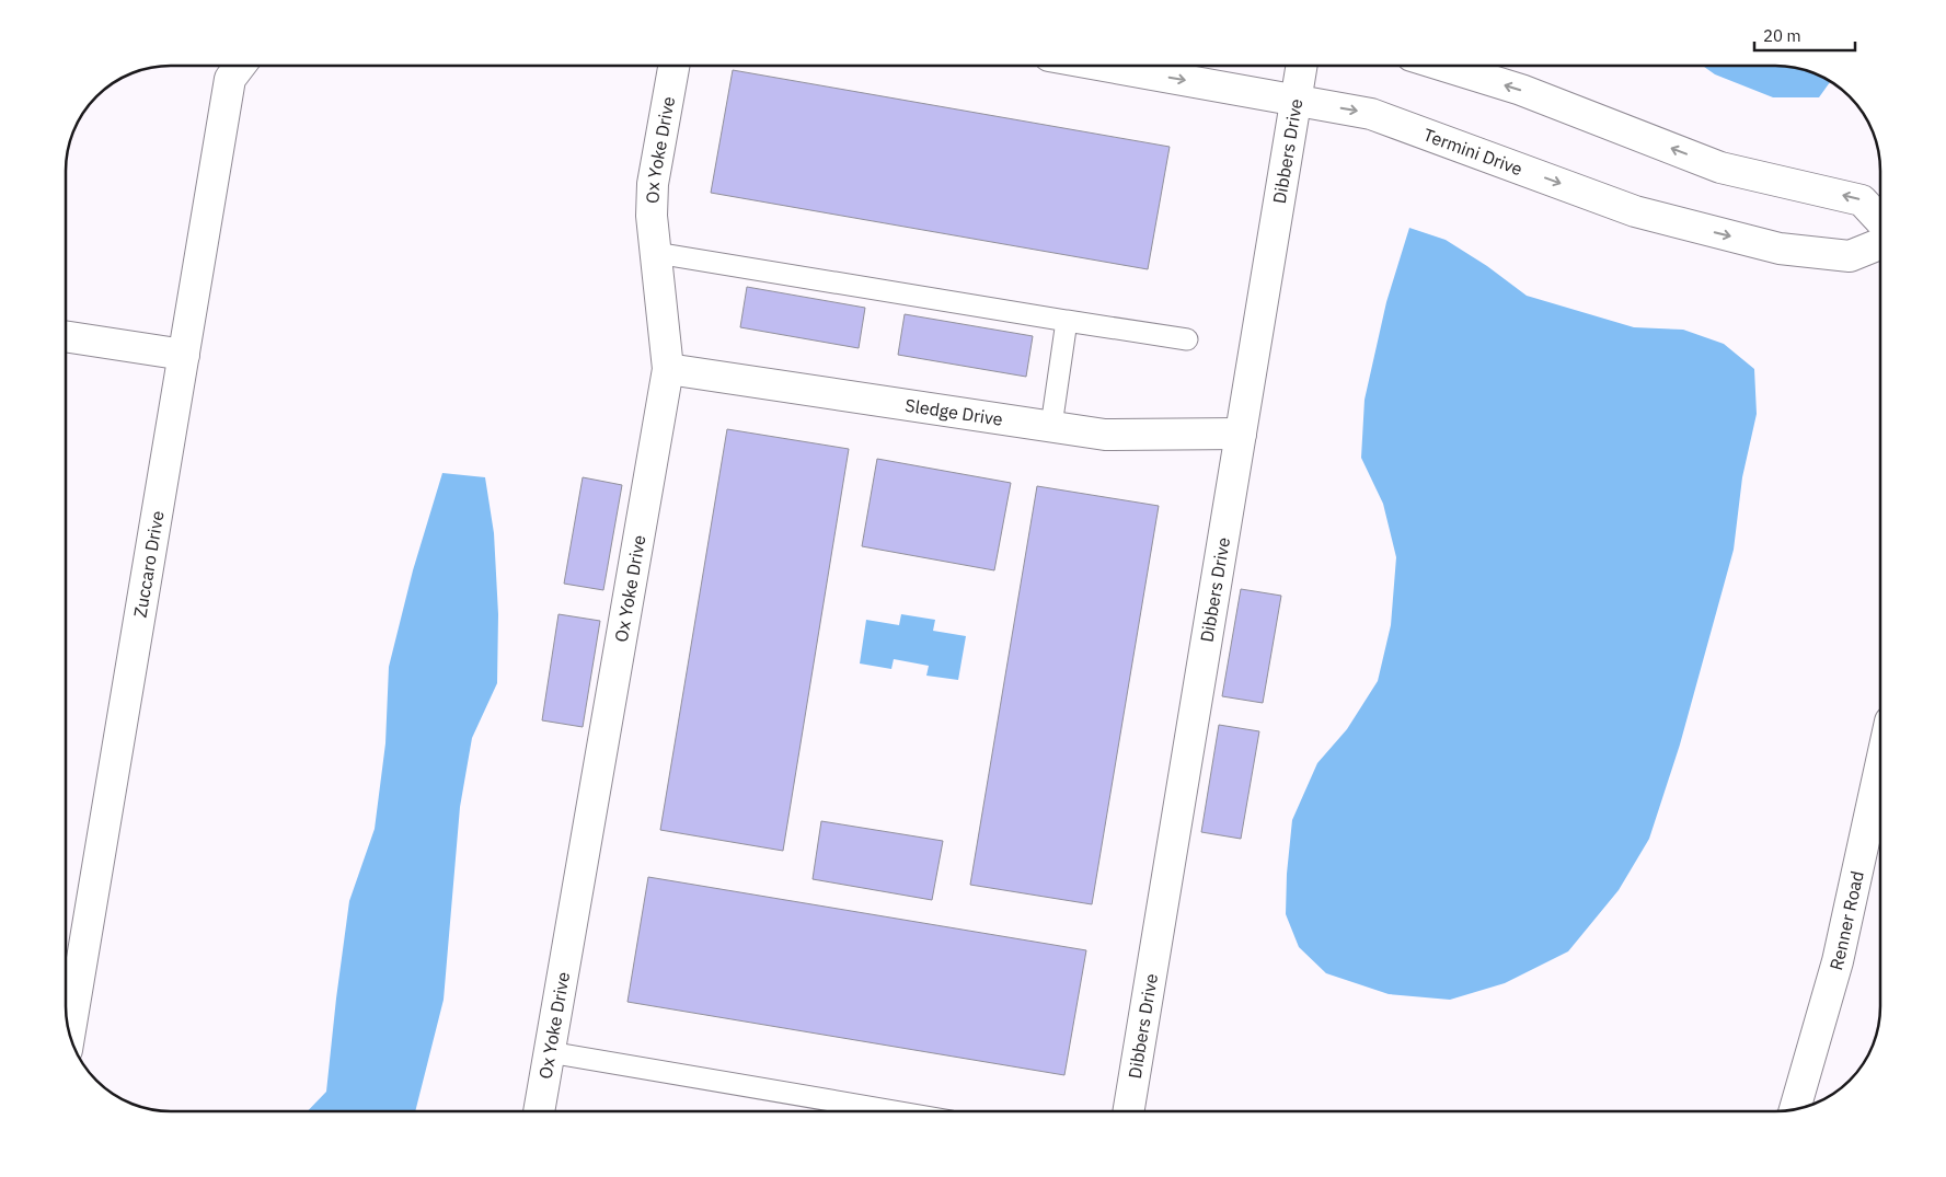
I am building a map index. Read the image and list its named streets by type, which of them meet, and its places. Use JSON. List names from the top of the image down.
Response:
{
  "streets": {
    "street": [
      "Ox Yoke Drive",
      "Dibbers Drive",
      "Termini Drive",
      "Sledge Drive",
      "Zuccaro Drive",
      "Renner Road"
    ]
  },
  "crossings": [
    ["Ox Yoke Drive", "Sledge Drive"],
    ["Dibbers Drive", "Termini Drive"],
    ["Dibbers Drive", "Sledge Drive"]
  ],
  "scale_bar": "20 m"
}
